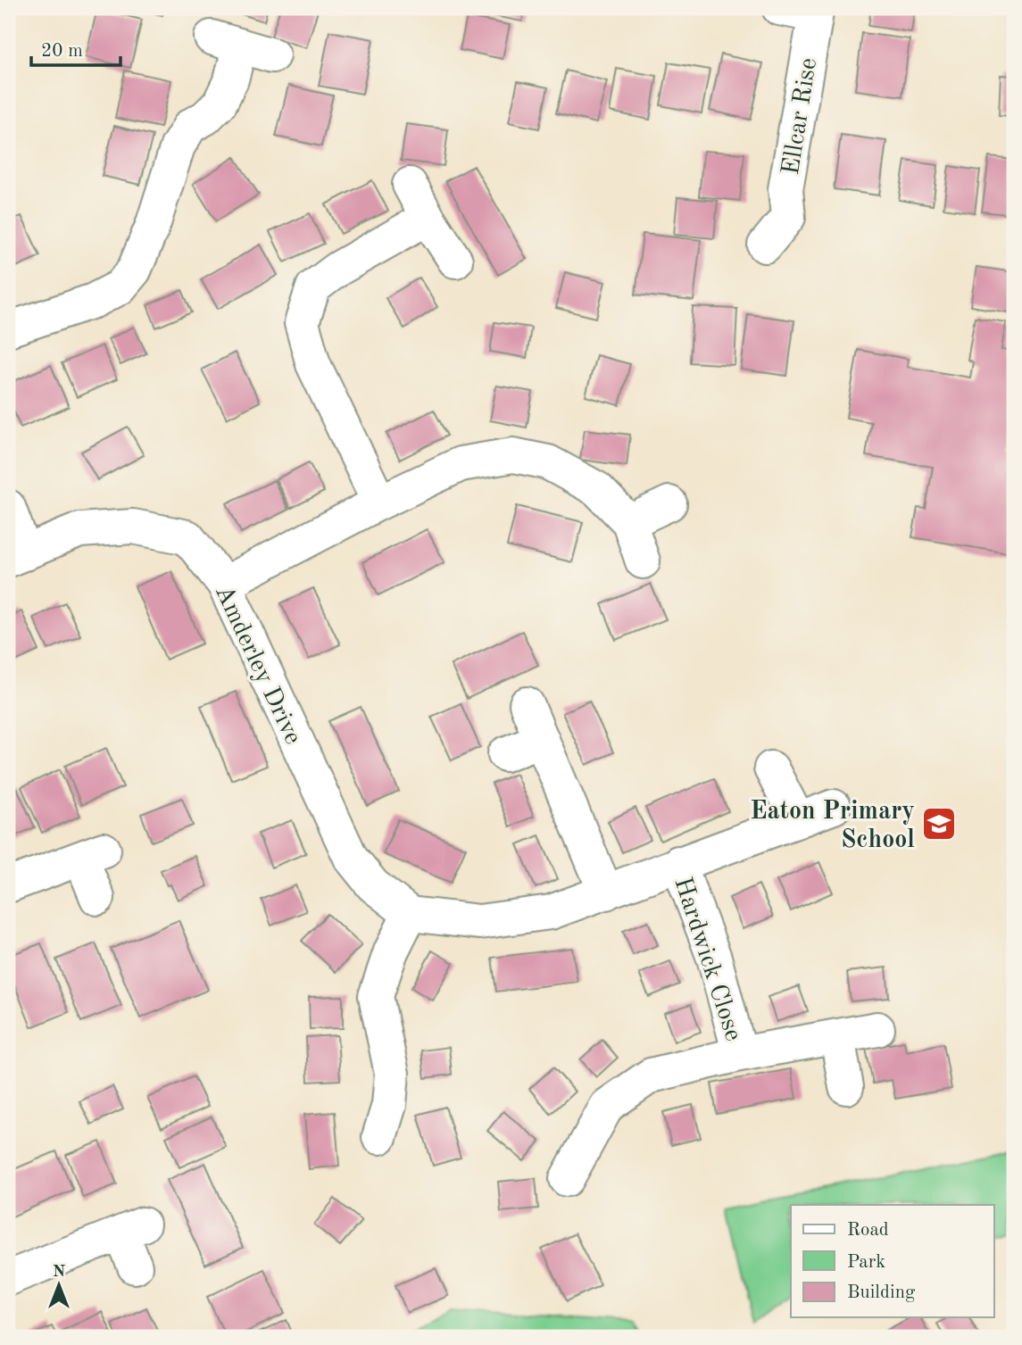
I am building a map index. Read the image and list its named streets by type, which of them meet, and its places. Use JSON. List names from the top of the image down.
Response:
{
  "streets": {
    "street": ["Ellcar Rise", "Amderley Drive", "Hardwick Close"]
  },
  "places": {
    "school or university": ["Eaton Primary School"]
  },
  "legend": ["Road", "Park", "Building"],
  "scale_bar": "20 m",
  "north": "top"
}
